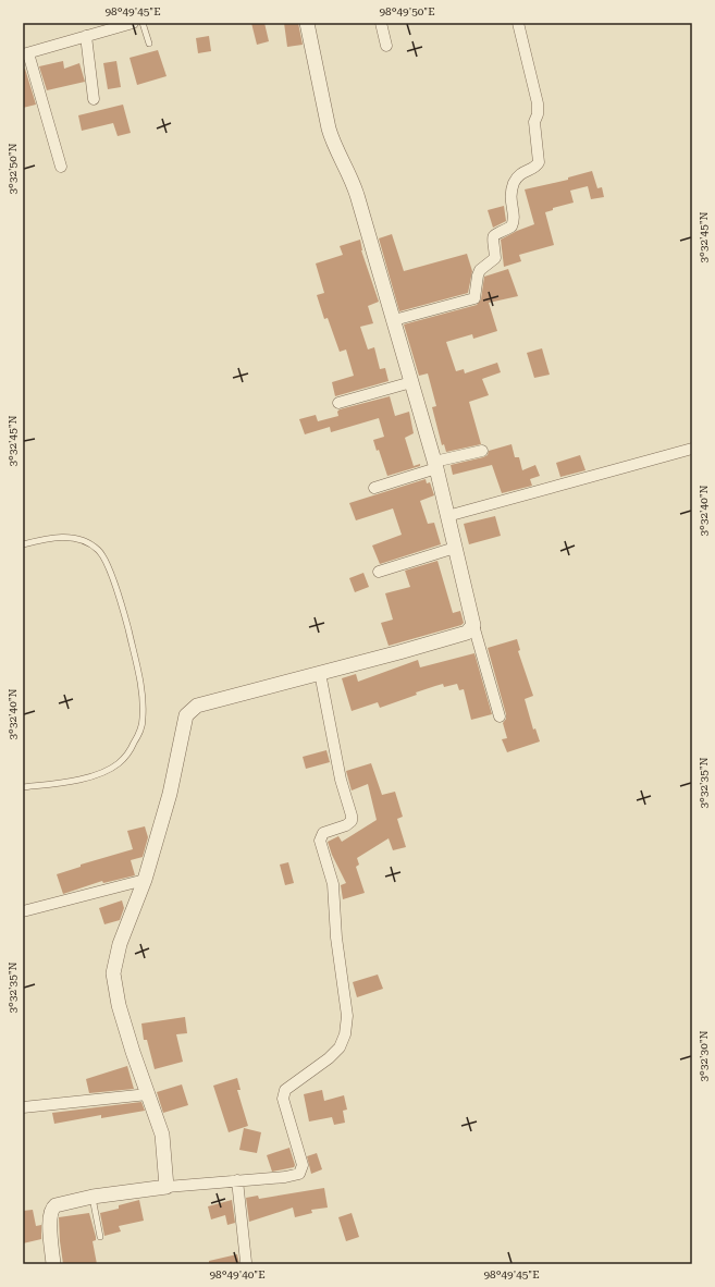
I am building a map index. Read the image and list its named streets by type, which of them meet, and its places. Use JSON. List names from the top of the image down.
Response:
{
  "coordinates": [
    "98°49'45\"E",
    "98°49'50\"E",
    "3°32'50\"N",
    "3°32'45\"N",
    "3°32'40\"N",
    "3°32'35\"N",
    "3°32'30\"N",
    "98°49'40\"E"
  ]
}
